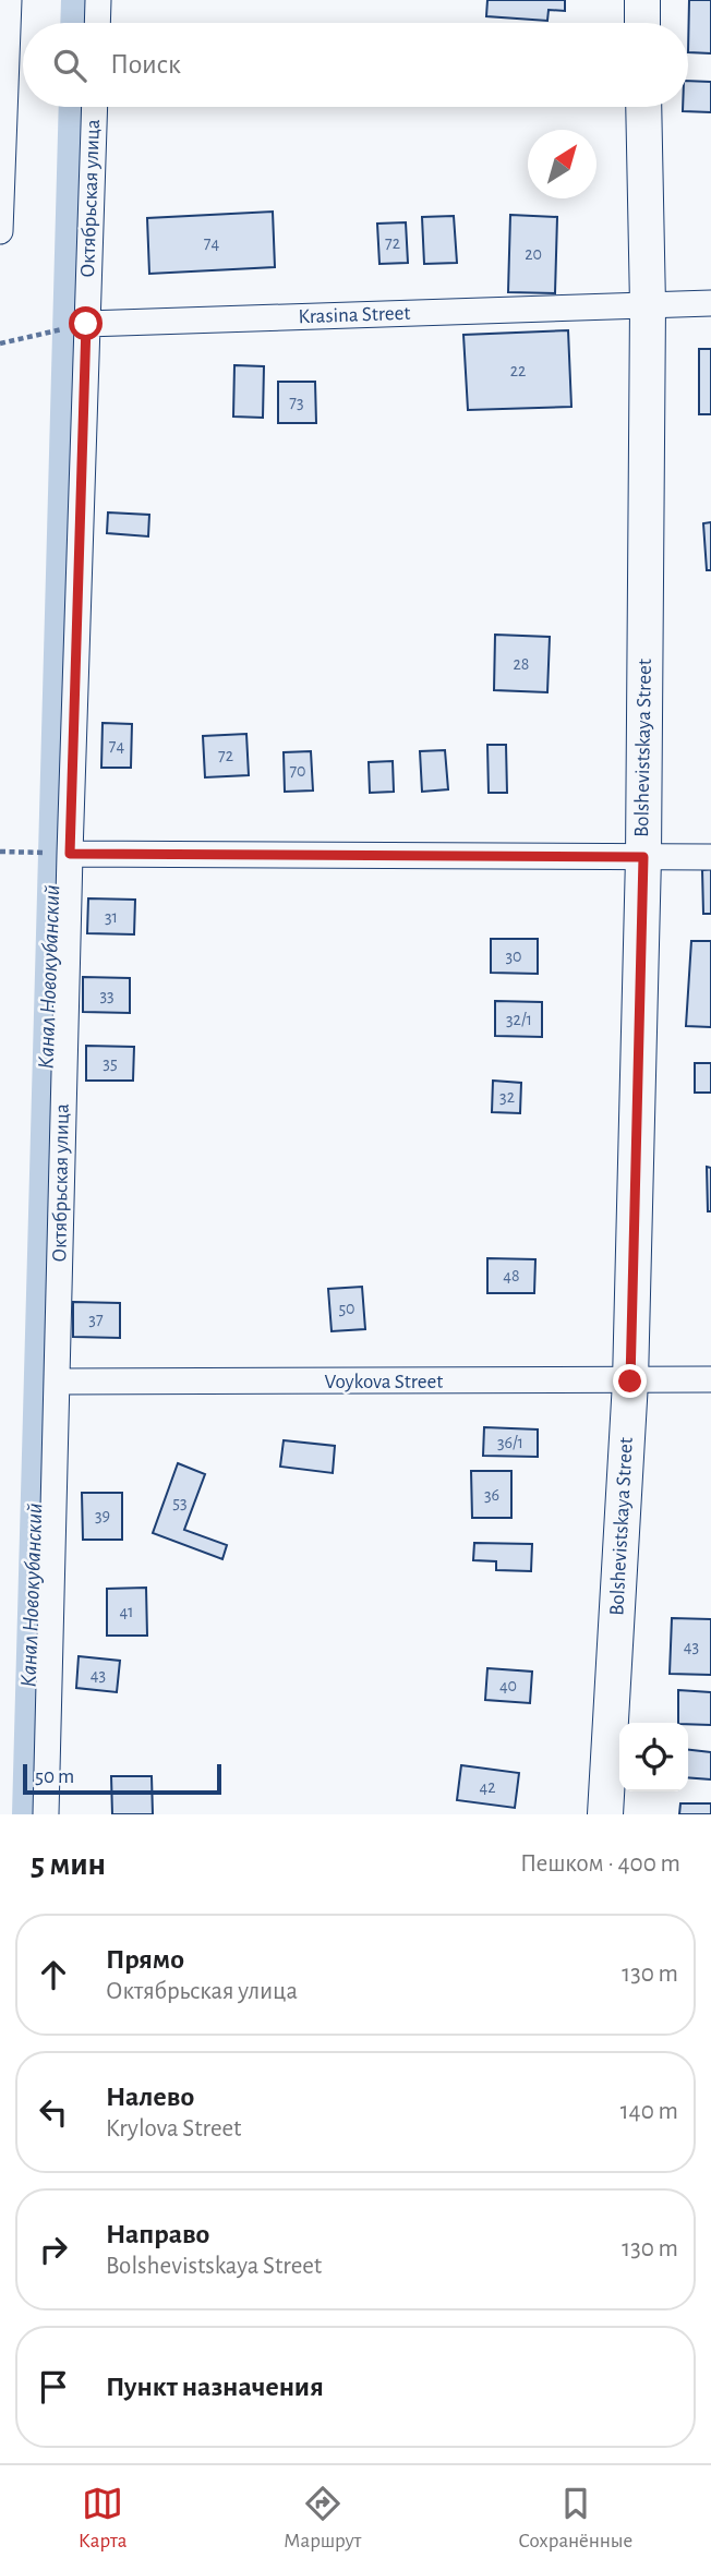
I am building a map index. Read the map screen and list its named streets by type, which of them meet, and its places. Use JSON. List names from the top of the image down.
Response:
{
  "streets": {
    "street": [
      "Октябрьская улица",
      "Krasina Street",
      "Bolshevistskaya Street",
      "Voykova Street"
    ]
  },
  "crossings": [
    ["Октябрьская улица", "Krasina Street"],
    ["Октябрьская улица", "Voykova Street"],
    ["Krasina Street", "Bolshevistskaya Street"],
    ["Bolshevistskaya Street", "Voykova Street"]
  ],
  "water": ["Канал Новокубанский"],
  "house_numbers": [
    "74",
    "72",
    "20",
    "22",
    "73",
    "28",
    "74",
    "72",
    "70",
    "31",
    "30",
    "33",
    "32/1",
    "35",
    "32",
    "48",
    "50",
    "37",
    "36/1",
    "36",
    "53",
    "39",
    "41",
    "43",
    "43",
    "40",
    "42"
  ],
  "scale_bar": "50 m",
  "north": "top right",
  "page": {
    "search": "Поиск",
    "scale": "50 m",
    "heading": ["5 мин", "Пешком · 400 m"],
    "list": [
      ["Прямо", "Октябрьская улица", "130 m"],
      ["Налево", "Krylova Street", "140 m"],
      ["Направо", "Bolshevistskaya Street", "130 m"],
      "Пункт назначения"
    ],
    "nav": ["Карта", "Маршрут", "Сохранённые"]
  }
}
